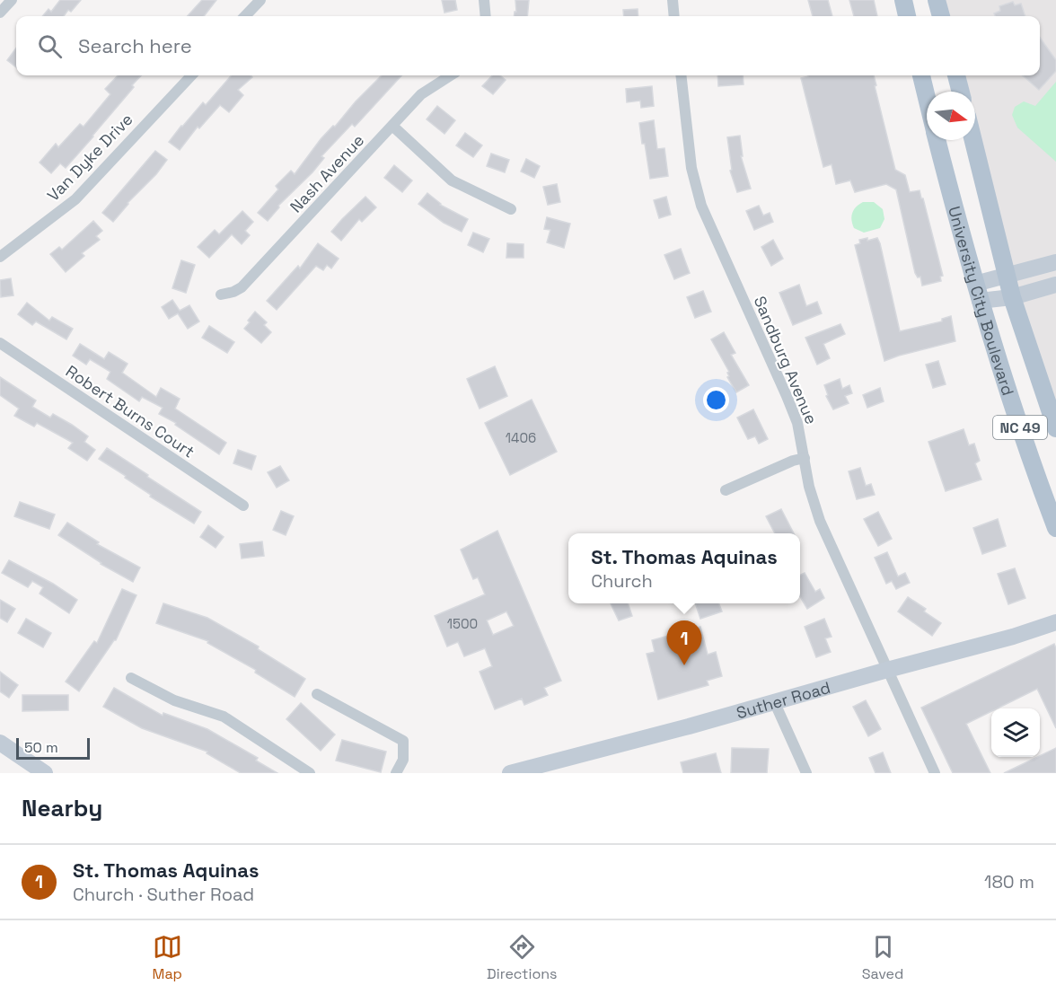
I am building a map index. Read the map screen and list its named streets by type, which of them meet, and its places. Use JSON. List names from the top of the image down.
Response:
{
  "streets": {
    "main road": ["University City Boulevard", "NC 49"],
    "street": [
      "Van Dyke Drive",
      "Nash Avenue",
      "Sandburg Avenue",
      "Robert Burns Court",
      "Suther Road"
    ]
  },
  "crossings": [
    ["Sandburg Avenue", "Suther Road"]
  ],
  "house_numbers": ["1406", "1500"],
  "scale_bar": "50 m",
  "north": "right",
  "page": {
    "search": "Search here",
    "popup": ["St. Thomas Aquinas", "Church"],
    "pins": "1",
    "scale": "50 m",
    "heading": "Nearby",
    "list": [
      {
        "mark": "1",
        "name": "St. Thomas Aquinas",
        "note": "Church · Suther Road",
        "value": "180 m"
      }
    ],
    "nav": ["Map", "Directions", "Saved"]
  }
}
